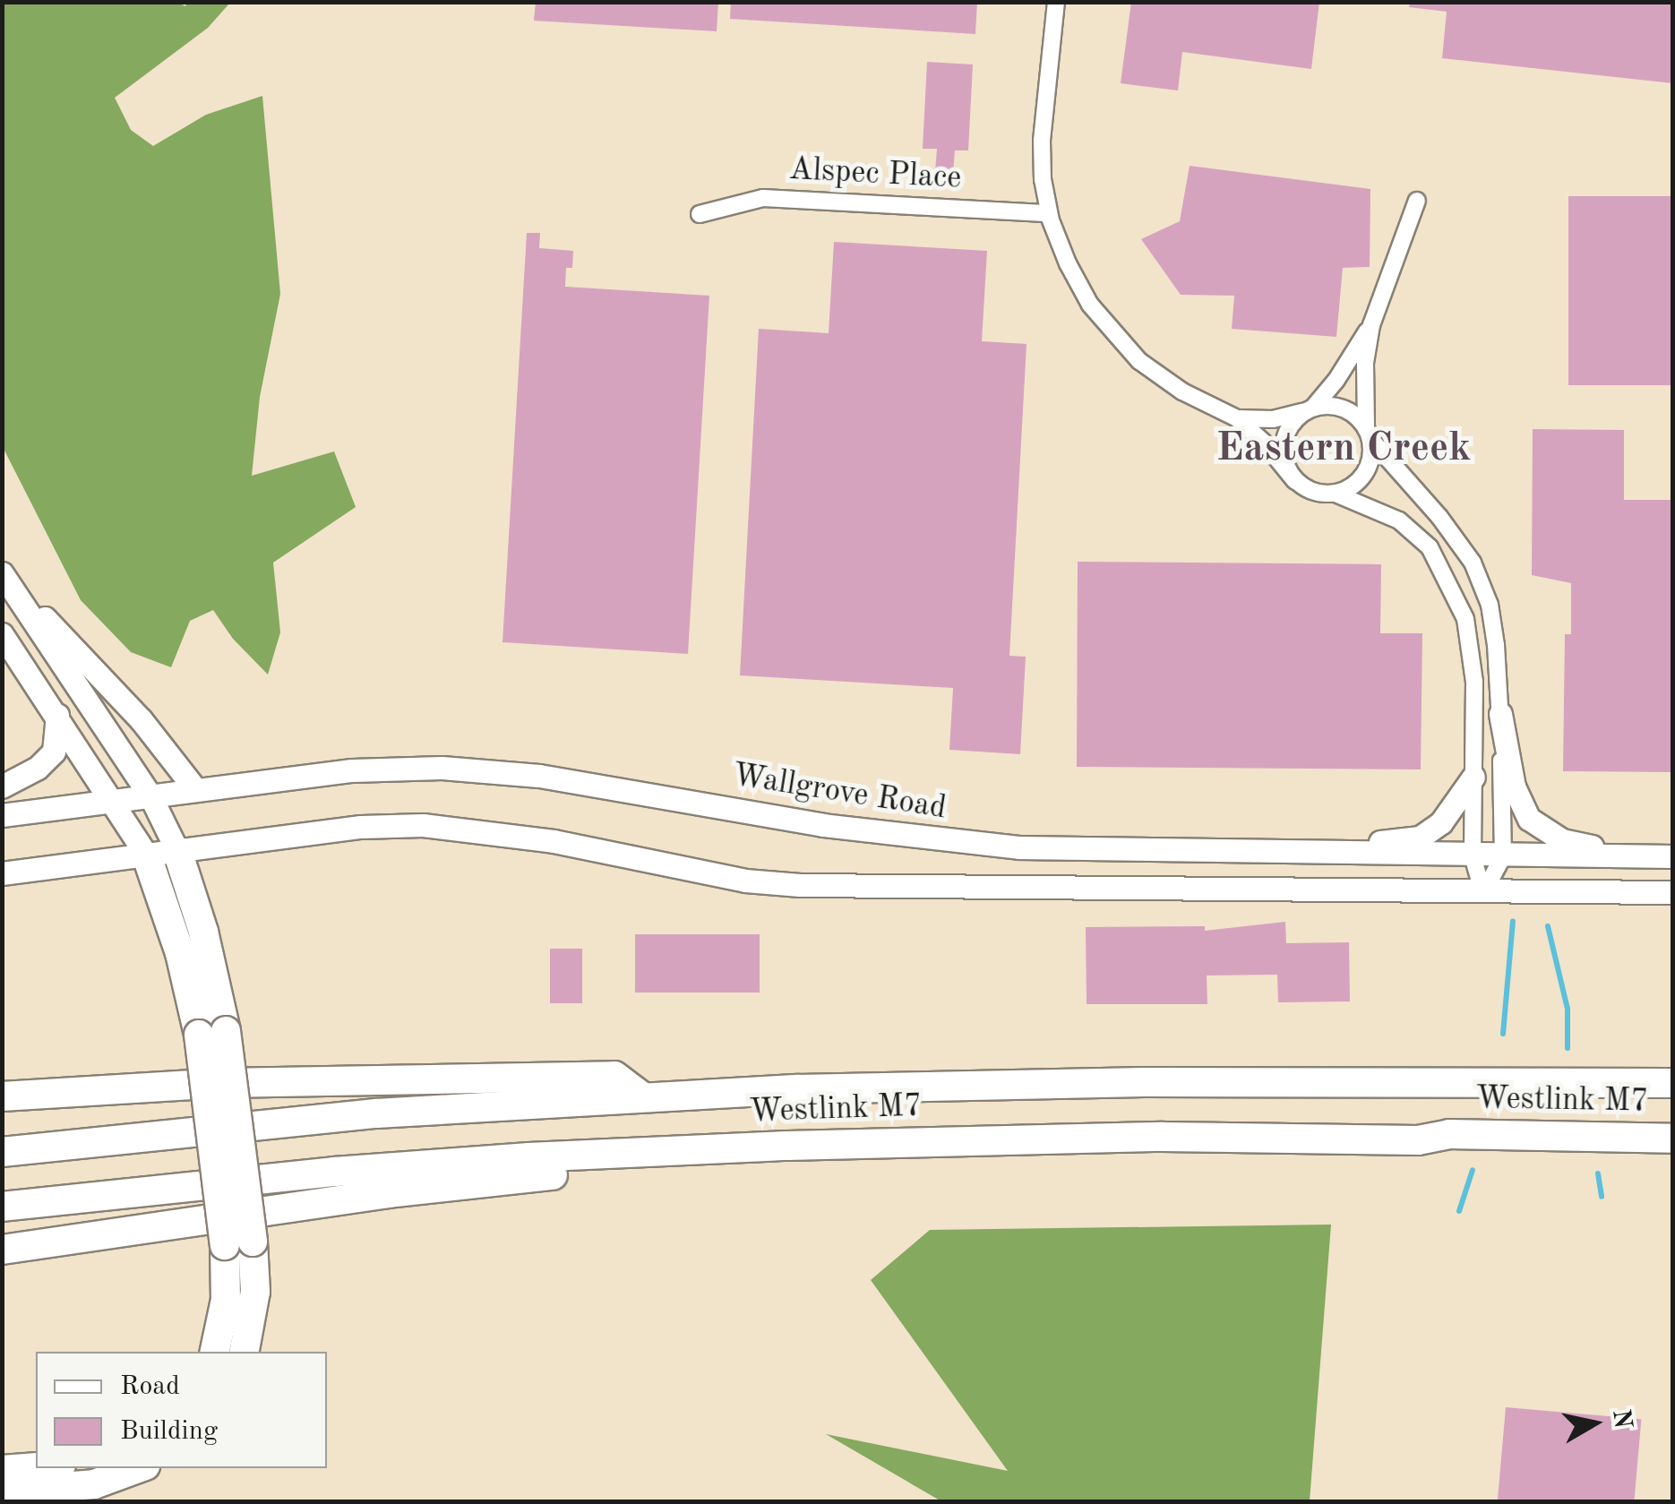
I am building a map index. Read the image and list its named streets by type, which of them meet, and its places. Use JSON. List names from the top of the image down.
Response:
{
  "streets": {
    "highway": ["Westlink M7"],
    "main road": ["Wallgrove Road"],
    "street": ["Alspec Place"]
  },
  "districts": ["Eastern Creek"],
  "legend": ["Road", "Building"],
  "north": "right"
}
